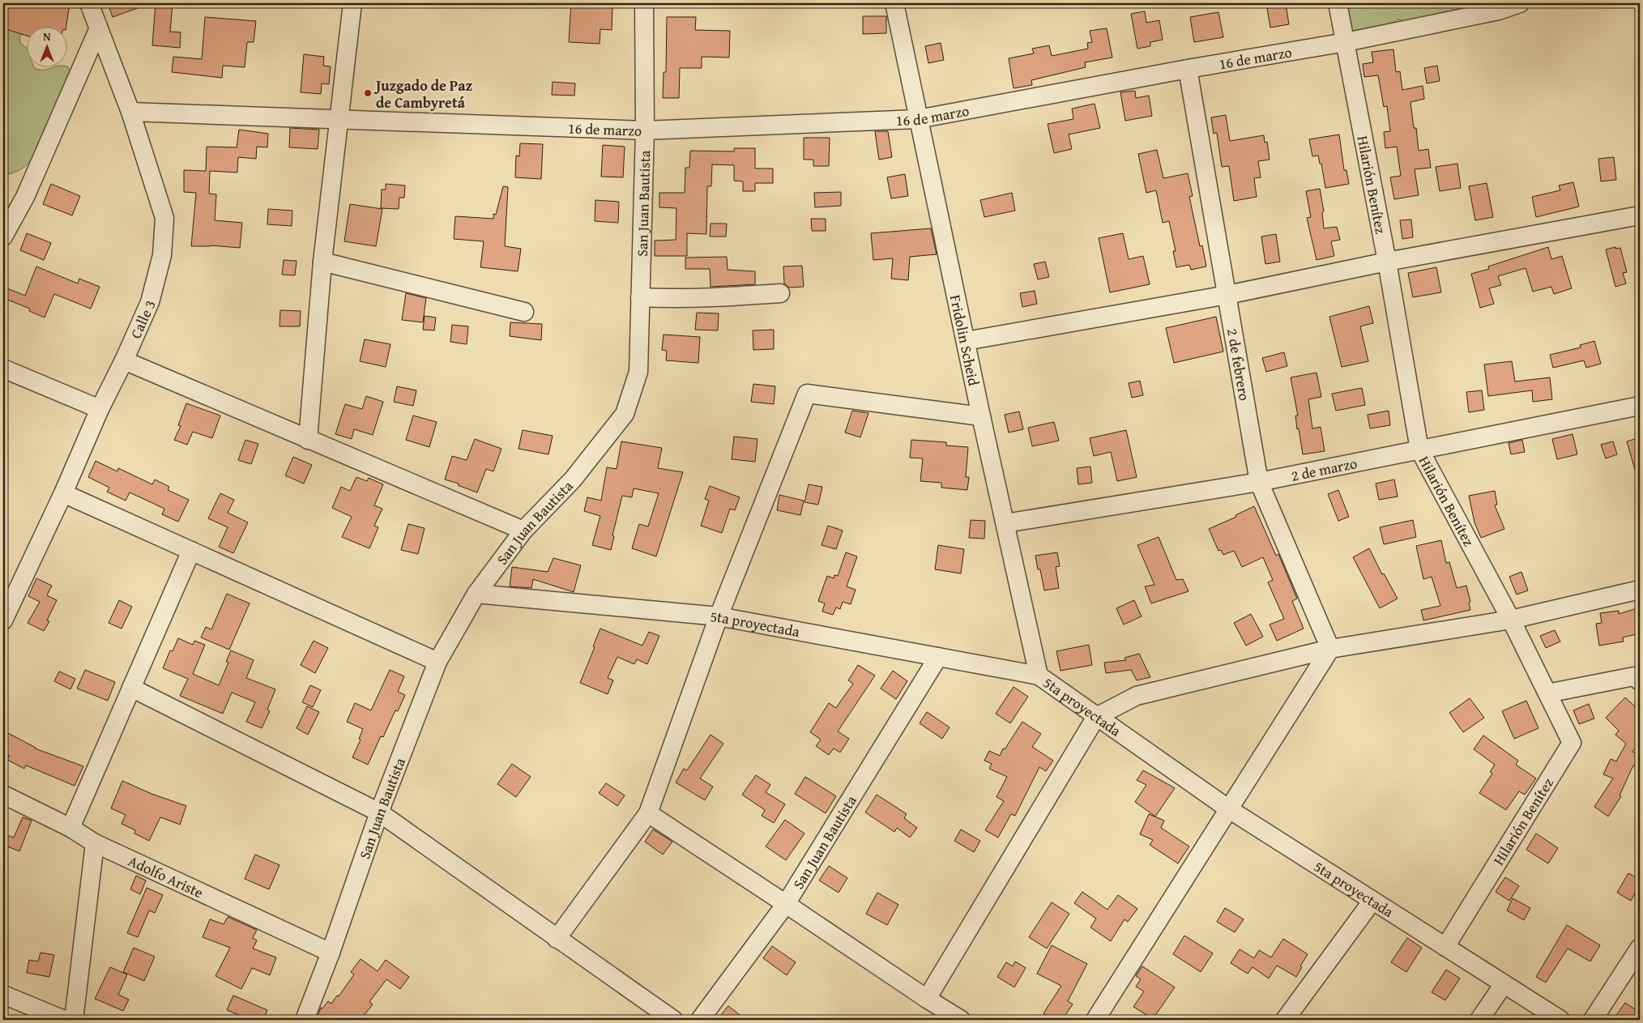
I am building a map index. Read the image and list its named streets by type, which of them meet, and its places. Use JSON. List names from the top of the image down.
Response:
{
  "streets": {
    "street": [
      "16 de marzo",
      "Hilarión Benítez",
      "San Juan Bautista",
      "Calle 3",
      "Fridolin Scheid",
      "2 de febrero",
      "2 de marzo",
      "5ta proyectada",
      "Adolfo Ariste"
    ]
  },
  "crossings": [
    ["16 de marzo", "Hilarión Benítez"],
    ["16 de marzo", "San Juan Bautista"],
    ["16 de marzo", "Calle 3"],
    ["16 de marzo", "Fridolin Scheid"],
    ["16 de marzo", "2 de febrero"],
    ["Hilarión Benítez", "2 de marzo"],
    ["Hilarión Benítez", "5ta proyectada"],
    ["San Juan Bautista", "5ta proyectada"],
    ["San Juan Bautista", "Adolfo Ariste"],
    ["Fridolin Scheid", "2 de marzo"],
    ["Fridolin Scheid", "5ta proyectada"],
    ["2 de febrero", "2 de marzo"]
  ],
  "places": ["Juzgado de Paz de Cambyretá"],
  "north": "top"
}
